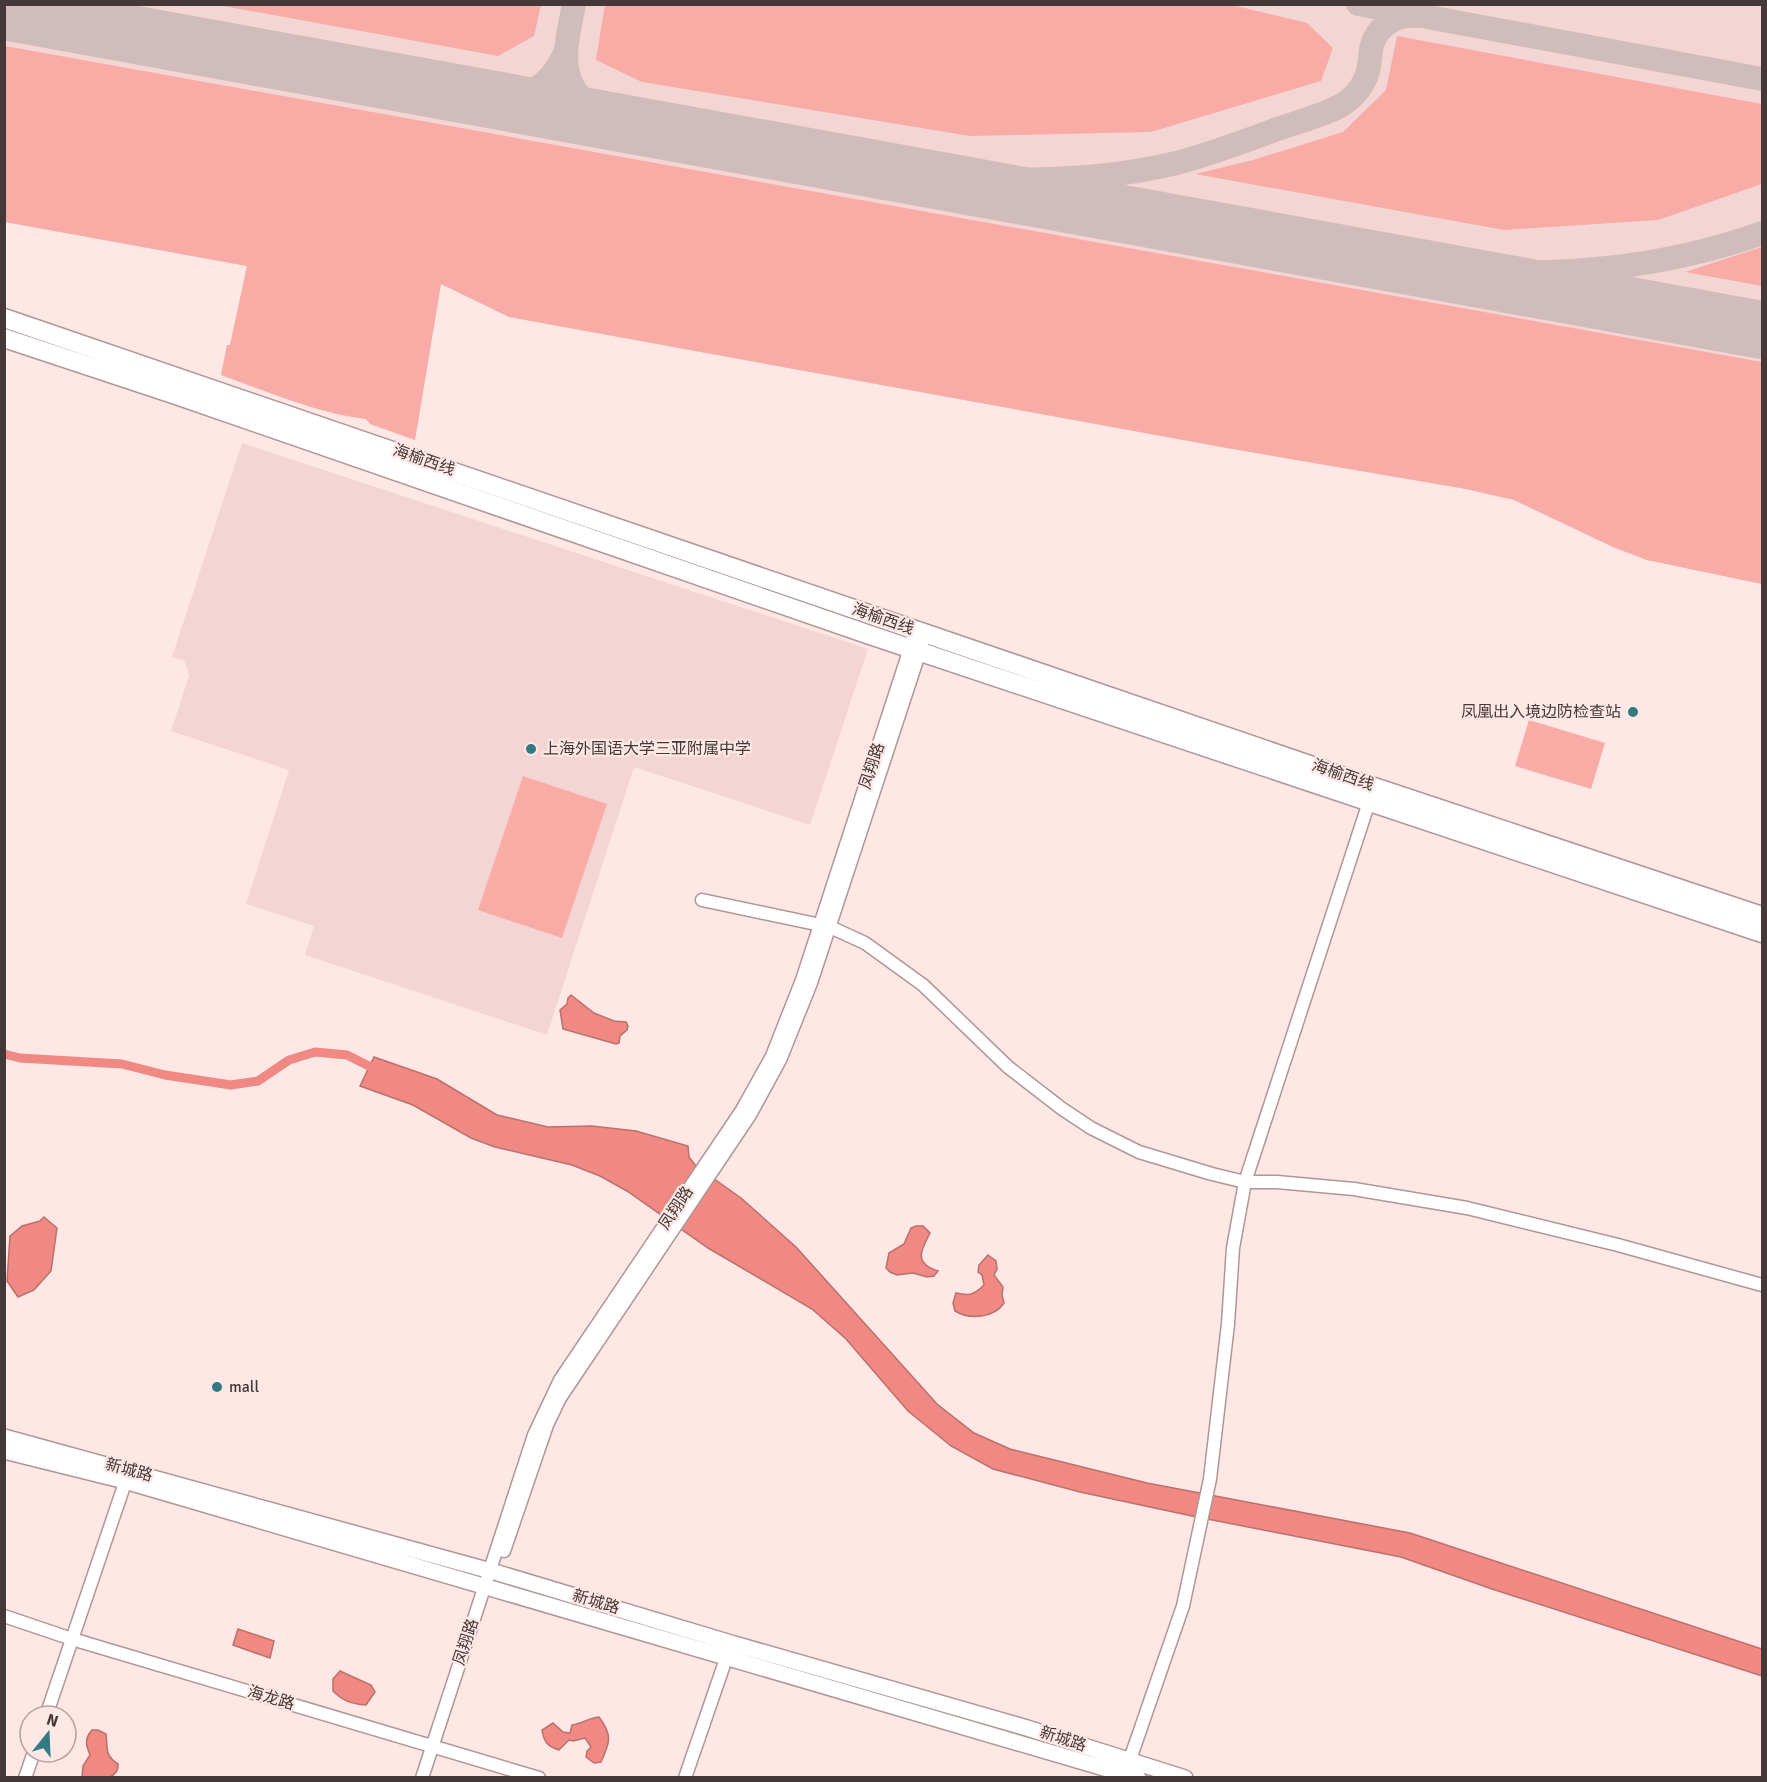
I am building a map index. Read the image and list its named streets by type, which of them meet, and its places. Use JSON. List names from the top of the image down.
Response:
{
  "streets": {
    "highway": ["海榆西线"],
    "main road": ["新城路"],
    "street": ["凤翔路", "海龙路"]
  },
  "crossings": [
    ["海榆西线", "凤翔路"],
    ["凤翔路", "新城路"],
    ["凤翔路", "海龙路"]
  ],
  "places": ["凤凰出入境边防检查站", "上海外国语大学三亚附属中学", "mall"],
  "north": "top"
}
